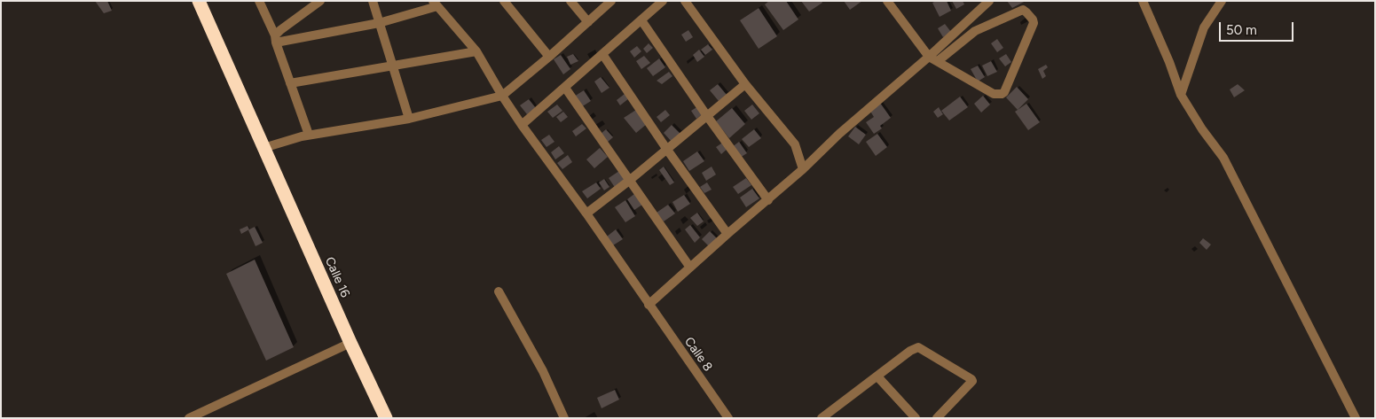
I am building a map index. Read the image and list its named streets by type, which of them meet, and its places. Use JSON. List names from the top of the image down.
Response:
{
  "streets": {
    "highway": ["Calle 16"],
    "street": ["Calle 8"]
  },
  "scale_bar": "50 m"
}
